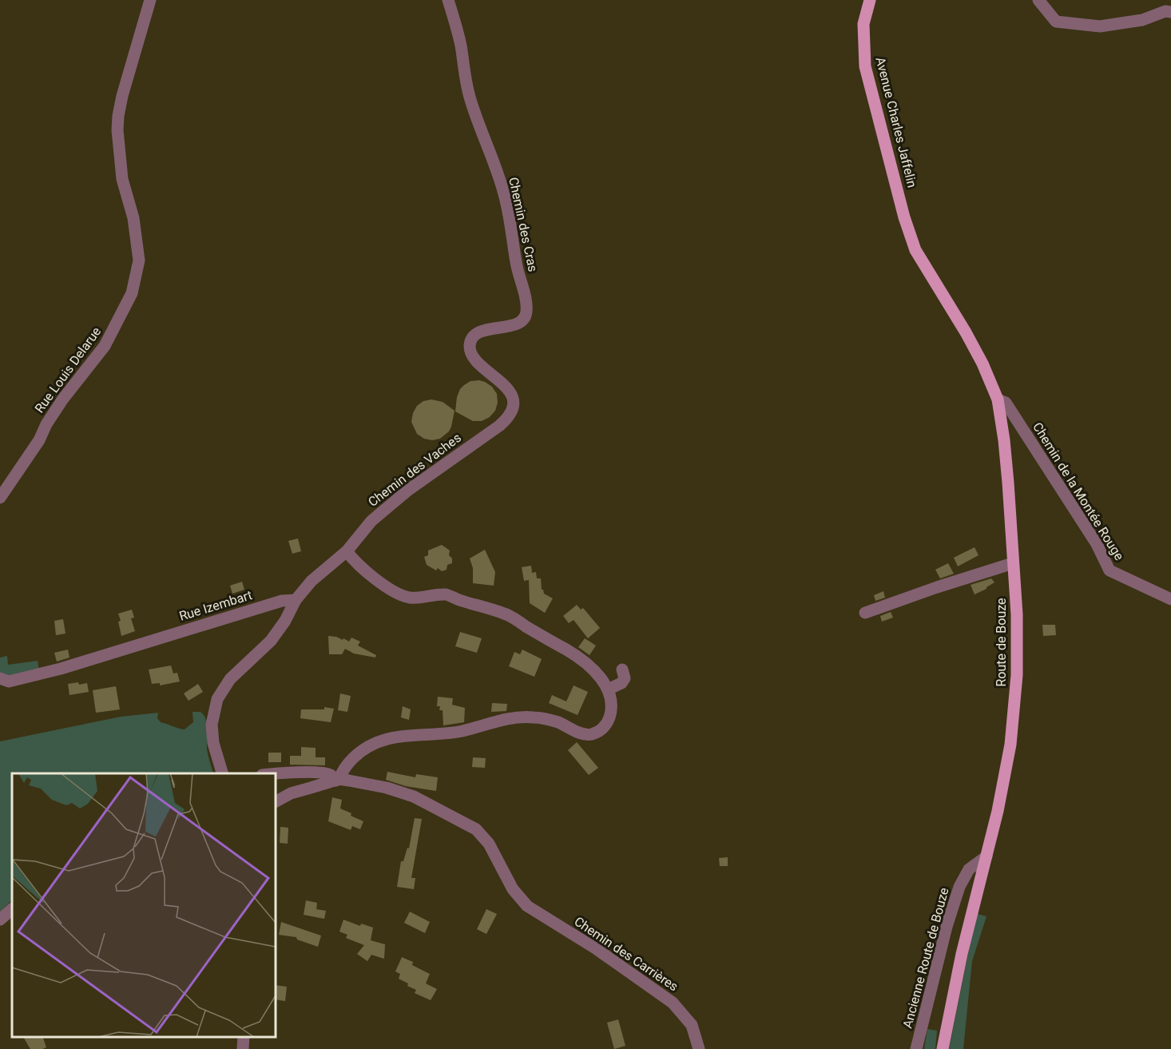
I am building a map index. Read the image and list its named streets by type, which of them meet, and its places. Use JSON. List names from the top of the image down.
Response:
{
  "streets": {
    "main road": ["Avenue Charles Jaffelin", "Route de Bouze"],
    "street": [
      "Chemin des Cras",
      "Rue Louis Delarue",
      "Chemin des Vaches",
      "Chemin de la Montée Rouge",
      "Rue Izembart",
      "Chemin des Carrières",
      "Ancienne Route de Bouze"
    ]
  },
  "crossings": [
    ["Avenue Charles Jaffelin", "Route de Bouze"],
    ["Chemin des Cras", "Chemin des Vaches"],
    ["Chemin des Vaches", "Rue Izembart"],
    ["Chemin de la Montée Rouge", "Route de Bouze"],
    ["Route de Bouze", "Ancienne Route de Bouze"]
  ]
}
